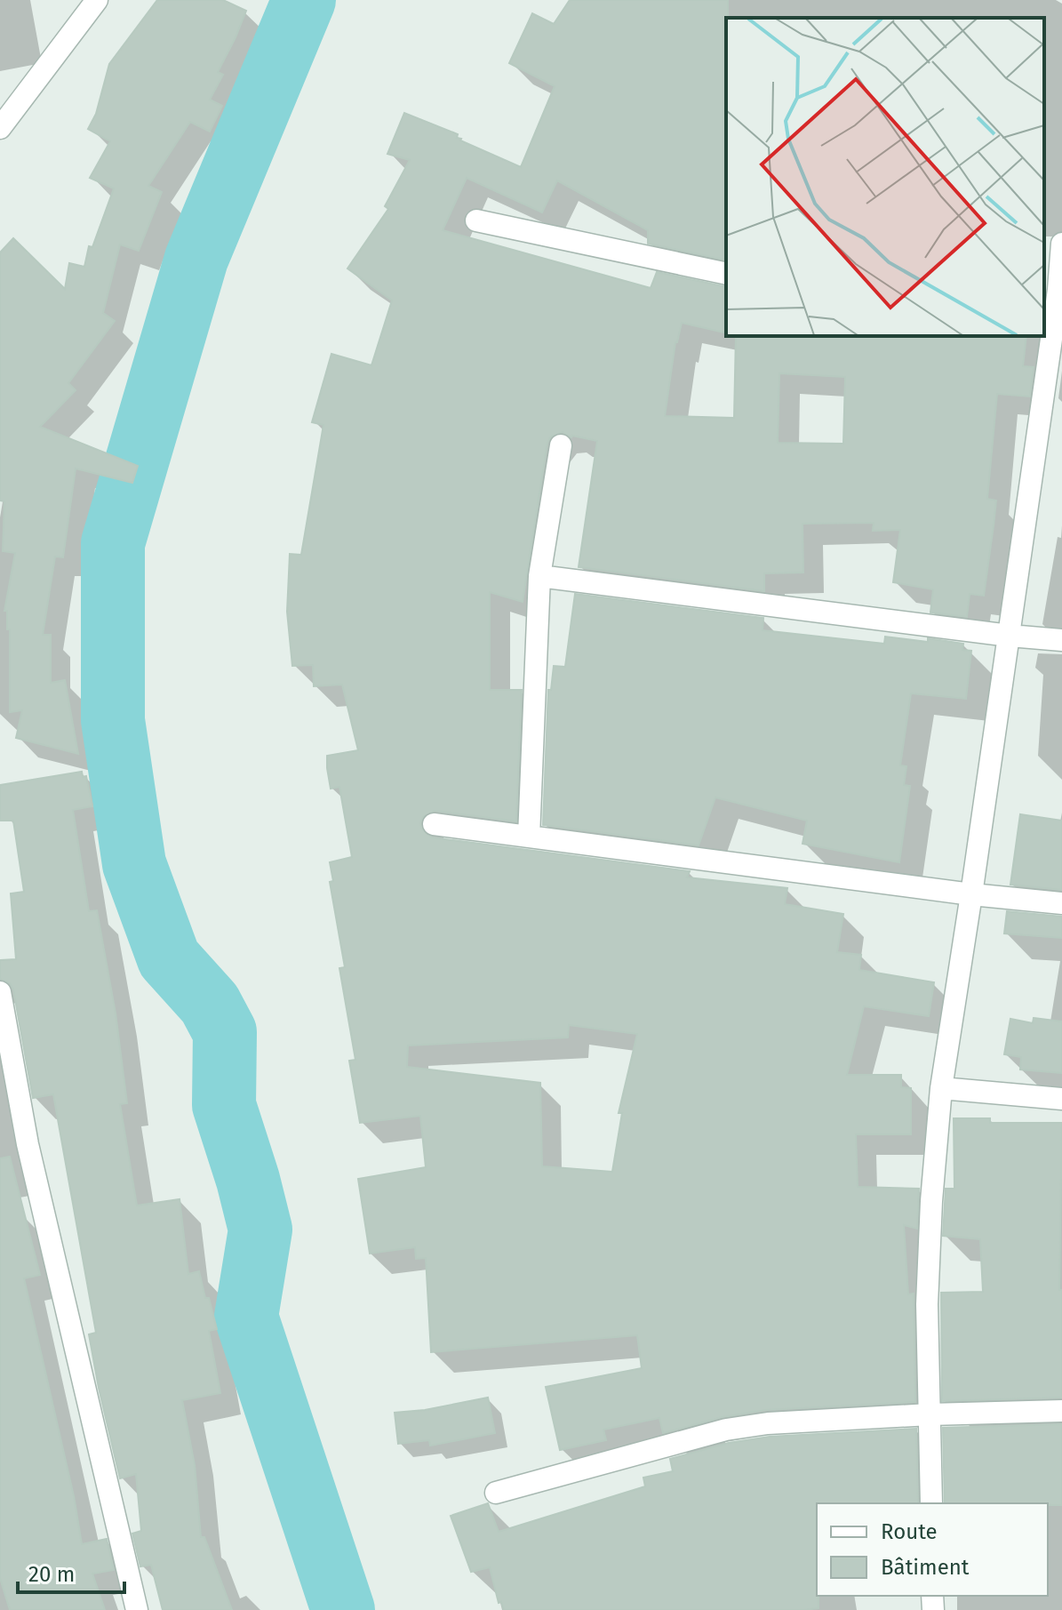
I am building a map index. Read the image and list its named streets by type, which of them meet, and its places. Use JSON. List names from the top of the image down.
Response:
{
  "legend": ["Route", "Bâtiment"],
  "scale_bar": "20 m"
}
